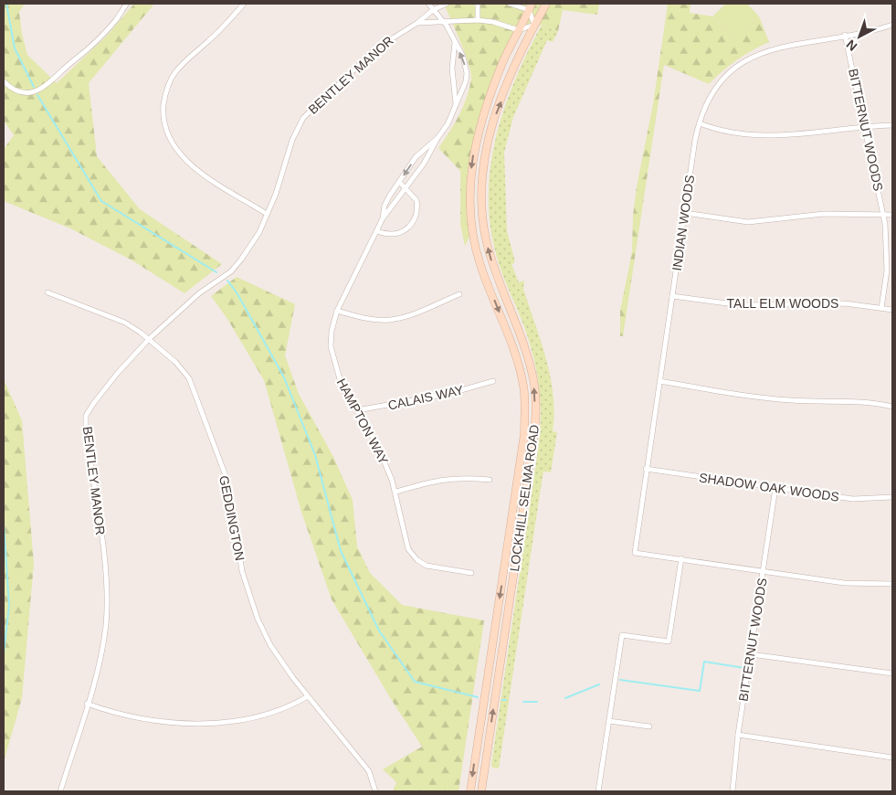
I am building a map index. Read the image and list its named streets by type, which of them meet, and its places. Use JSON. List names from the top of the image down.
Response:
{
  "streets": {
    "main road": ["LOCKHILL SELMA ROAD"],
    "street": [
      "BENTLEY MANOR",
      "BITTERNUT WOODS",
      "INDIAN WOODS",
      "TALL ELM WOODS",
      "CALAIS WAY",
      "HAMPTON WAY",
      "SHADOW OAK WOODS",
      "GEDDINGTON"
    ]
  },
  "crossings": [
    ["BENTLEY MANOR", "HAMPTON WAY"],
    ["BENTLEY MANOR", "LOCKHILL SELMA ROAD"],
    ["BENTLEY MANOR", "GEDDINGTON"],
    ["BITTERNUT WOODS", "INDIAN WOODS"],
    ["BITTERNUT WOODS", "TALL ELM WOODS"],
    ["BITTERNUT WOODS", "SHADOW OAK WOODS"],
    ["INDIAN WOODS", "TALL ELM WOODS"],
    ["INDIAN WOODS", "SHADOW OAK WOODS"],
    ["CALAIS WAY", "HAMPTON WAY"]
  ],
  "north": "bottom left"
}
